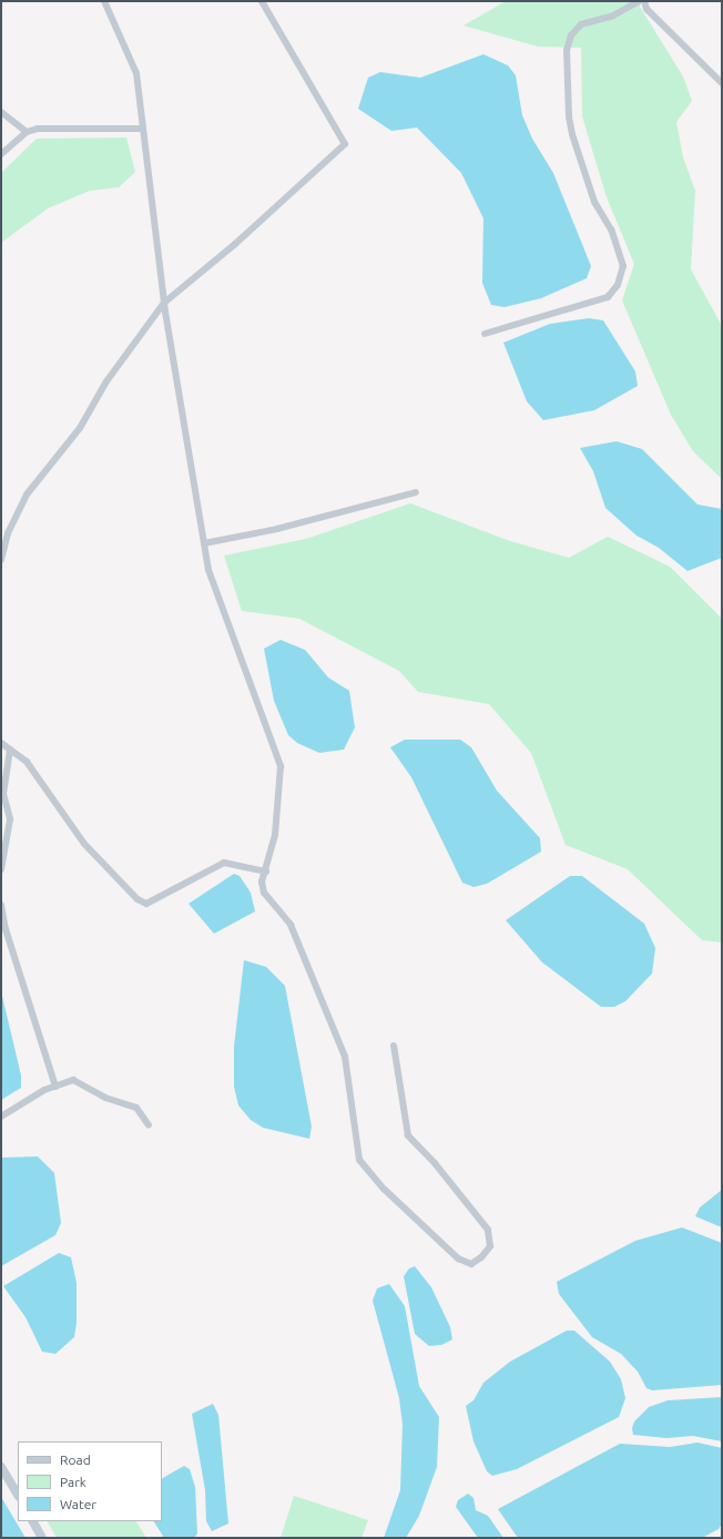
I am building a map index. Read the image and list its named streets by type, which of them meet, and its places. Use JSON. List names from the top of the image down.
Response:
{
  "legend": ["Road", "Park", "Water"]
}
